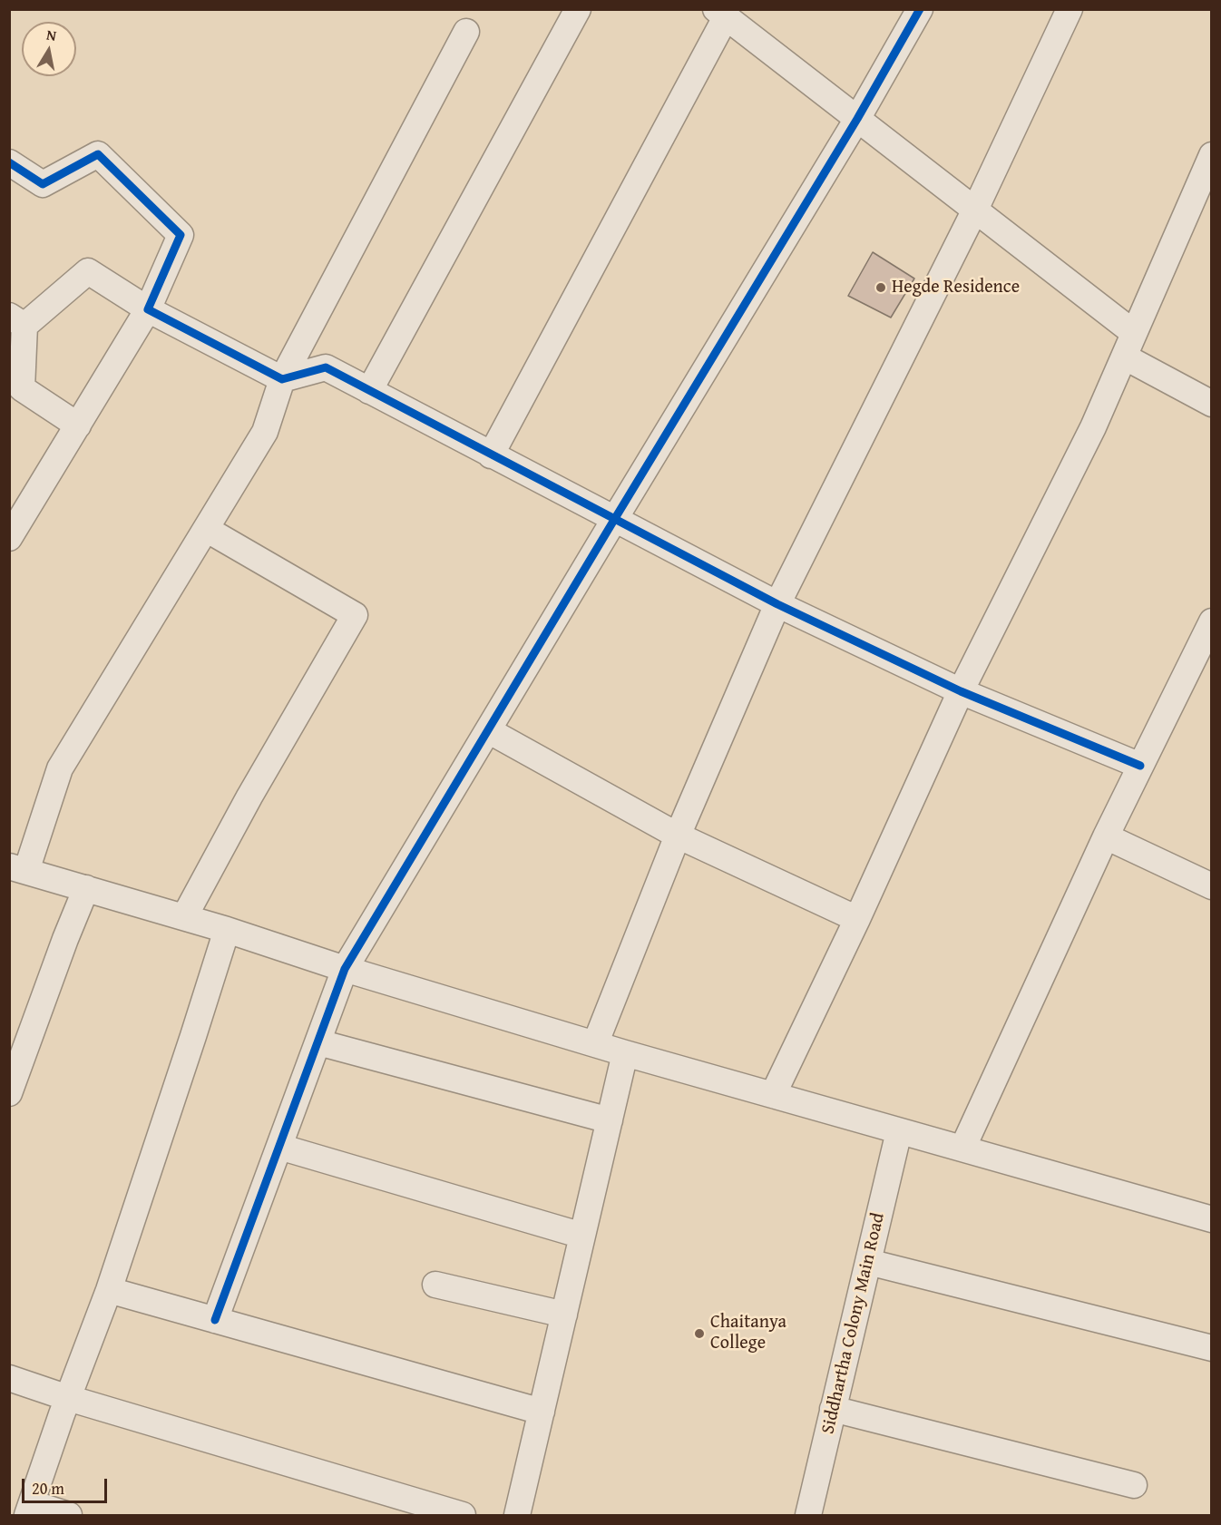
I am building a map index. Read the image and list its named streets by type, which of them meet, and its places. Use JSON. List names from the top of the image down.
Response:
{
  "streets": {
    "street": ["Siddhartha Colony Main Road"]
  },
  "places": ["Hegde Residence", "Chaitanya College"],
  "scale_bar": "20 m",
  "north": "top"
}
